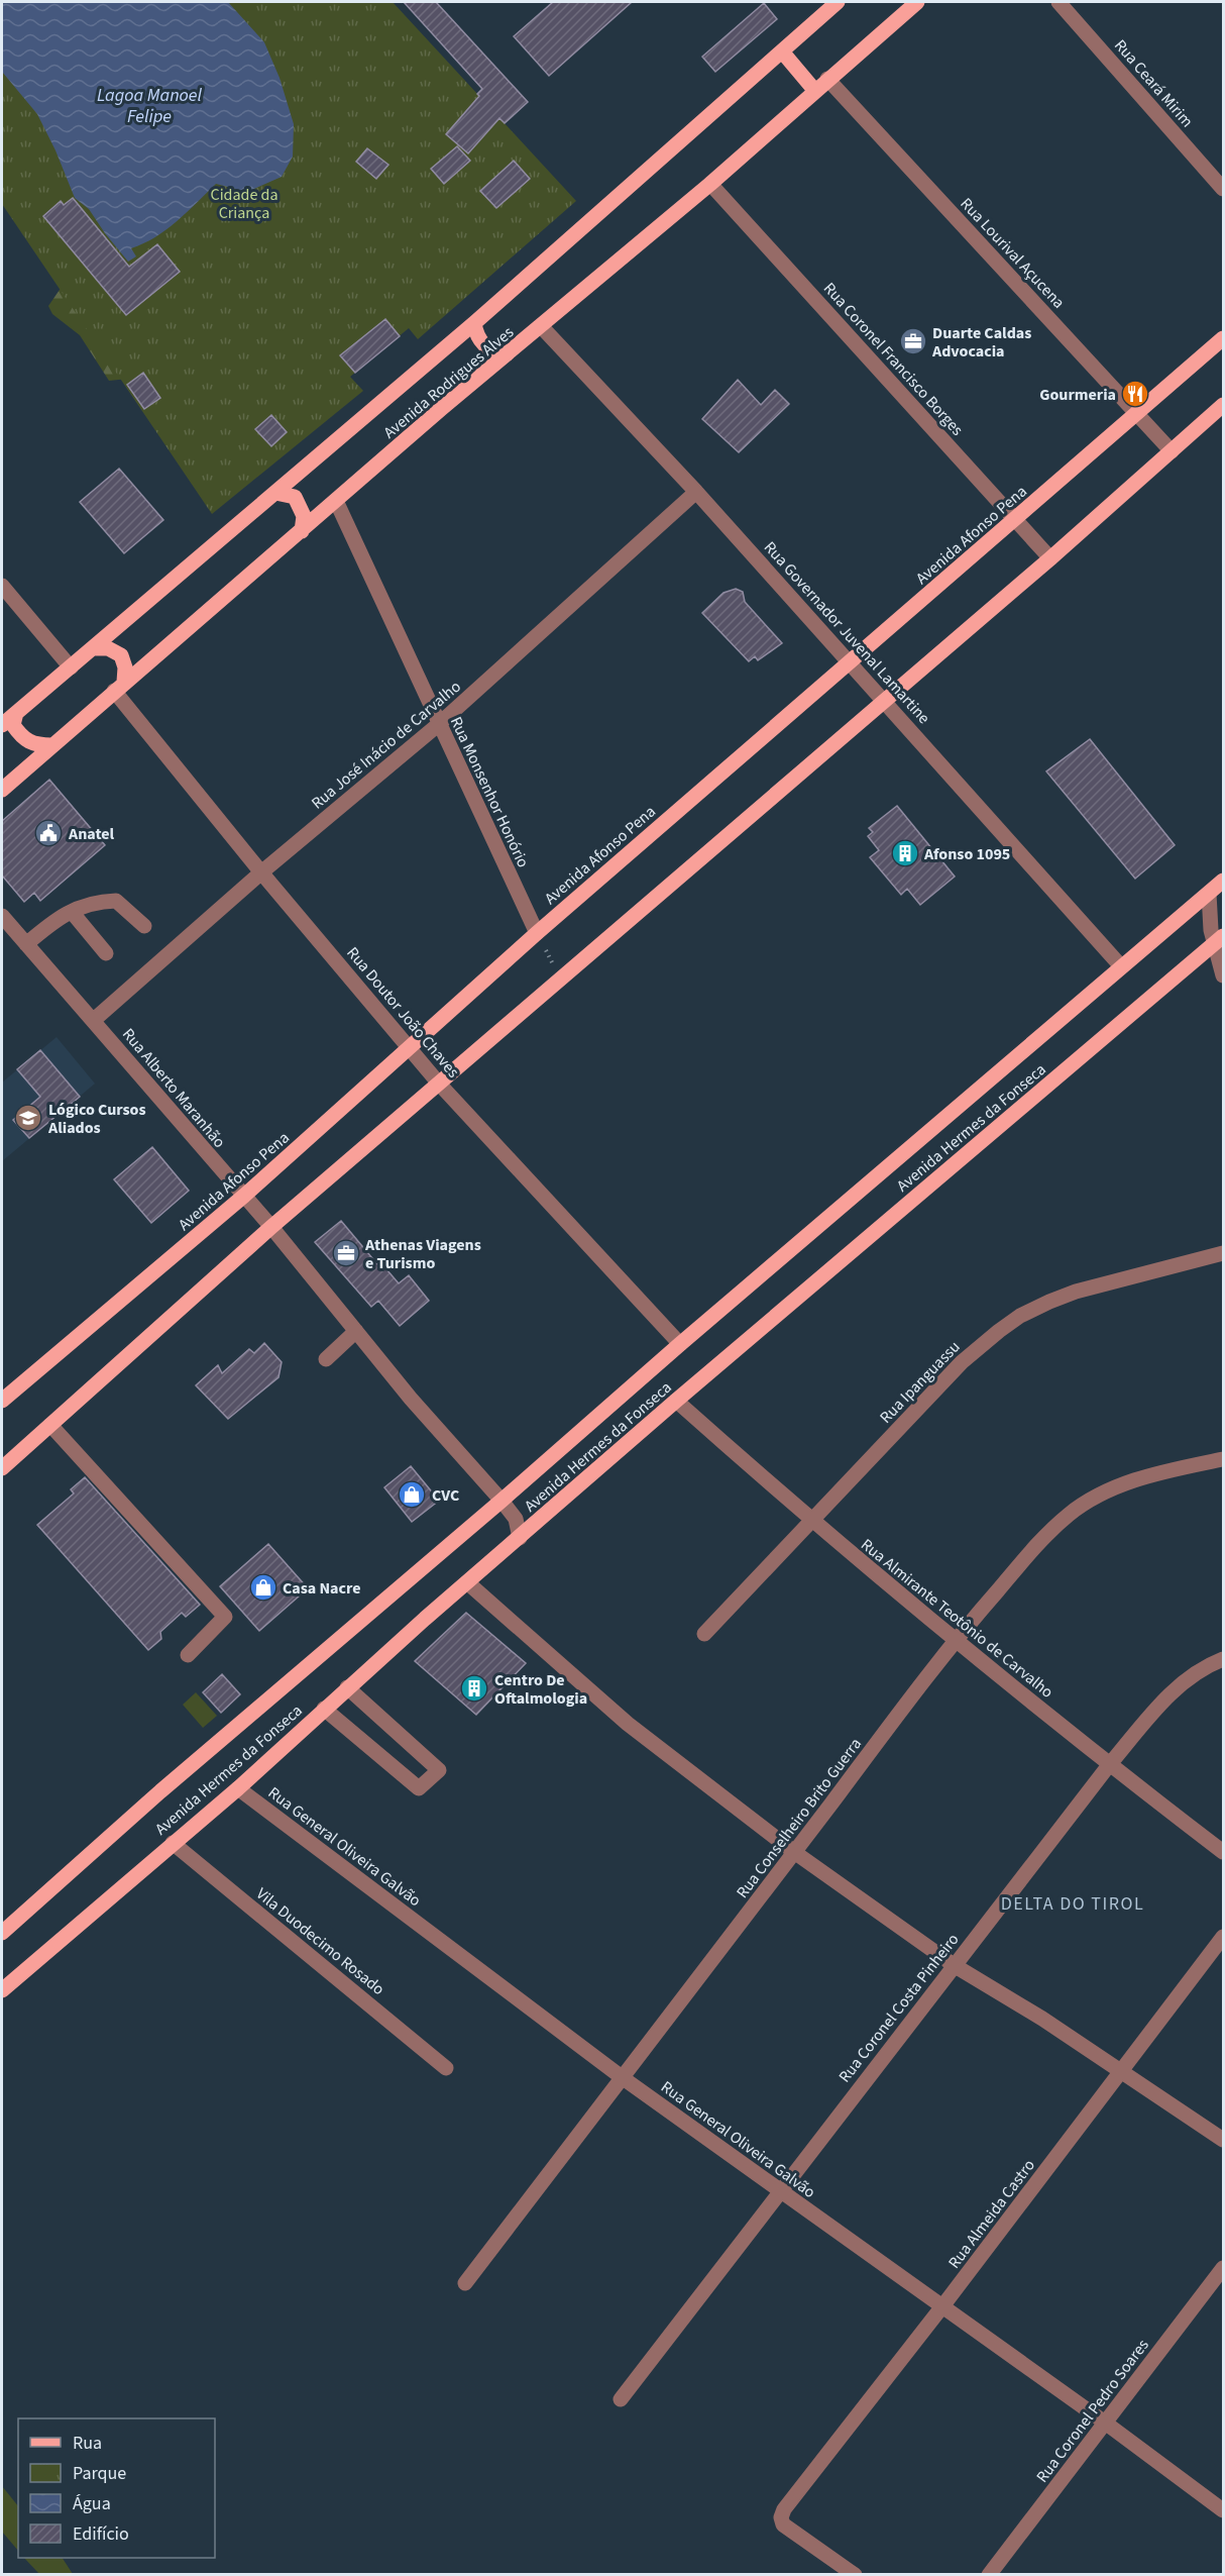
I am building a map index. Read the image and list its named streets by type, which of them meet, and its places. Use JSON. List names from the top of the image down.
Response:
{
  "streets": {
    "main road": ["Avenida Rodrigues Alves", "Avenida Afonso Pena", "Avenida Hermes da Fonseca"],
    "street": [
      "Rua Ceará Mirim",
      "Rua Lourival Açucena",
      "Rua Coronel Francisco Borges",
      "Rua Governador Juvenal Lamartine",
      "Rua José Inácio de Carvalho",
      "Rua Monsenhor Honório",
      "Rua Doutor João Chaves",
      "Rua Alberto Maranhão",
      "Rua Ipanguassu",
      "Rua Almirante Teotônio de Carvalho",
      "Rua Conselheiro Brito Guerra",
      "Rua General Oliveira Galvão",
      "Vila Duodecimo Rosado",
      "Rua Coronel Costa Pinheiro",
      "Rua Almeida Castro",
      "Rua Coronel Pedro Soares"
    ]
  },
  "crossings": [
    ["Rua Lourival Açucena", "Avenida Rodrigues Alves"],
    ["Rua Lourival Açucena", "Avenida Afonso Pena"],
    ["Rua Coronel Francisco Borges", "Avenida Rodrigues Alves"],
    ["Rua Coronel Francisco Borges", "Avenida Afonso Pena"],
    ["Avenida Rodrigues Alves", "Rua Governador Juvenal Lamartine"],
    ["Avenida Rodrigues Alves", "Rua Monsenhor Honório"],
    ["Avenida Rodrigues Alves", "Rua Doutor João Chaves"],
    ["Avenida Afonso Pena", "Rua Governador Juvenal Lamartine"],
    ["Avenida Afonso Pena", "Rua Monsenhor Honório"],
    ["Avenida Afonso Pena", "Rua Doutor João Chaves"],
    ["Avenida Afonso Pena", "Rua Alberto Maranhão"],
    ["Rua Governador Juvenal Lamartine", "Rua José Inácio de Carvalho"],
    ["Rua Governador Juvenal Lamartine", "Avenida Hermes da Fonseca"],
    ["Rua José Inácio de Carvalho", "Rua Monsenhor Honório"],
    ["Rua José Inácio de Carvalho", "Rua Doutor João Chaves"],
    ["Rua José Inácio de Carvalho", "Rua Alberto Maranhão"],
    ["Rua Doutor João Chaves", "Avenida Hermes da Fonseca"],
    ["Rua Alberto Maranhão", "Avenida Hermes da Fonseca"],
    ["Avenida Hermes da Fonseca", "Rua Almirante Teotônio de Carvalho"],
    ["Avenida Hermes da Fonseca", "Rua General Oliveira Galvão"],
    ["Avenida Hermes da Fonseca", "Vila Duodecimo Rosado"],
    ["Rua Ipanguassu", "Rua Almirante Teotônio de Carvalho"],
    ["Rua Almirante Teotônio de Carvalho", "Rua Conselheiro Brito Guerra"],
    ["Rua Almirante Teotônio de Carvalho", "Rua Coronel Costa Pinheiro"],
    ["Rua Conselheiro Brito Guerra", "Rua General Oliveira Galvão"],
    ["Rua General Oliveira Galvão", "Rua Coronel Costa Pinheiro"],
    ["Rua General Oliveira Galvão", "Rua Almeida Castro"],
    ["Rua General Oliveira Galvão", "Rua Coronel Pedro Soares"]
  ],
  "districts": ["DELTA DO TIROL"],
  "water": ["Lagoa Manoel Felipe"],
  "parks": ["Cidade da Criança"],
  "places": {
    "office": ["Duarte Caldas Advocacia", "Athenas Viagens e Turismo"],
    "restaurant": ["Gourmeria"],
    "public building": ["Anatel"],
    "building": ["Afonso 1095", "Centro De Oftalmologia"],
    "school or university": ["Lógico Cursos Aliados"],
    "shop": ["CVC", "Casa Nacre"]
  },
  "legend": [
    "Rua",
    "Parque",
    "Água",
    "Edifício"
  ]
}
